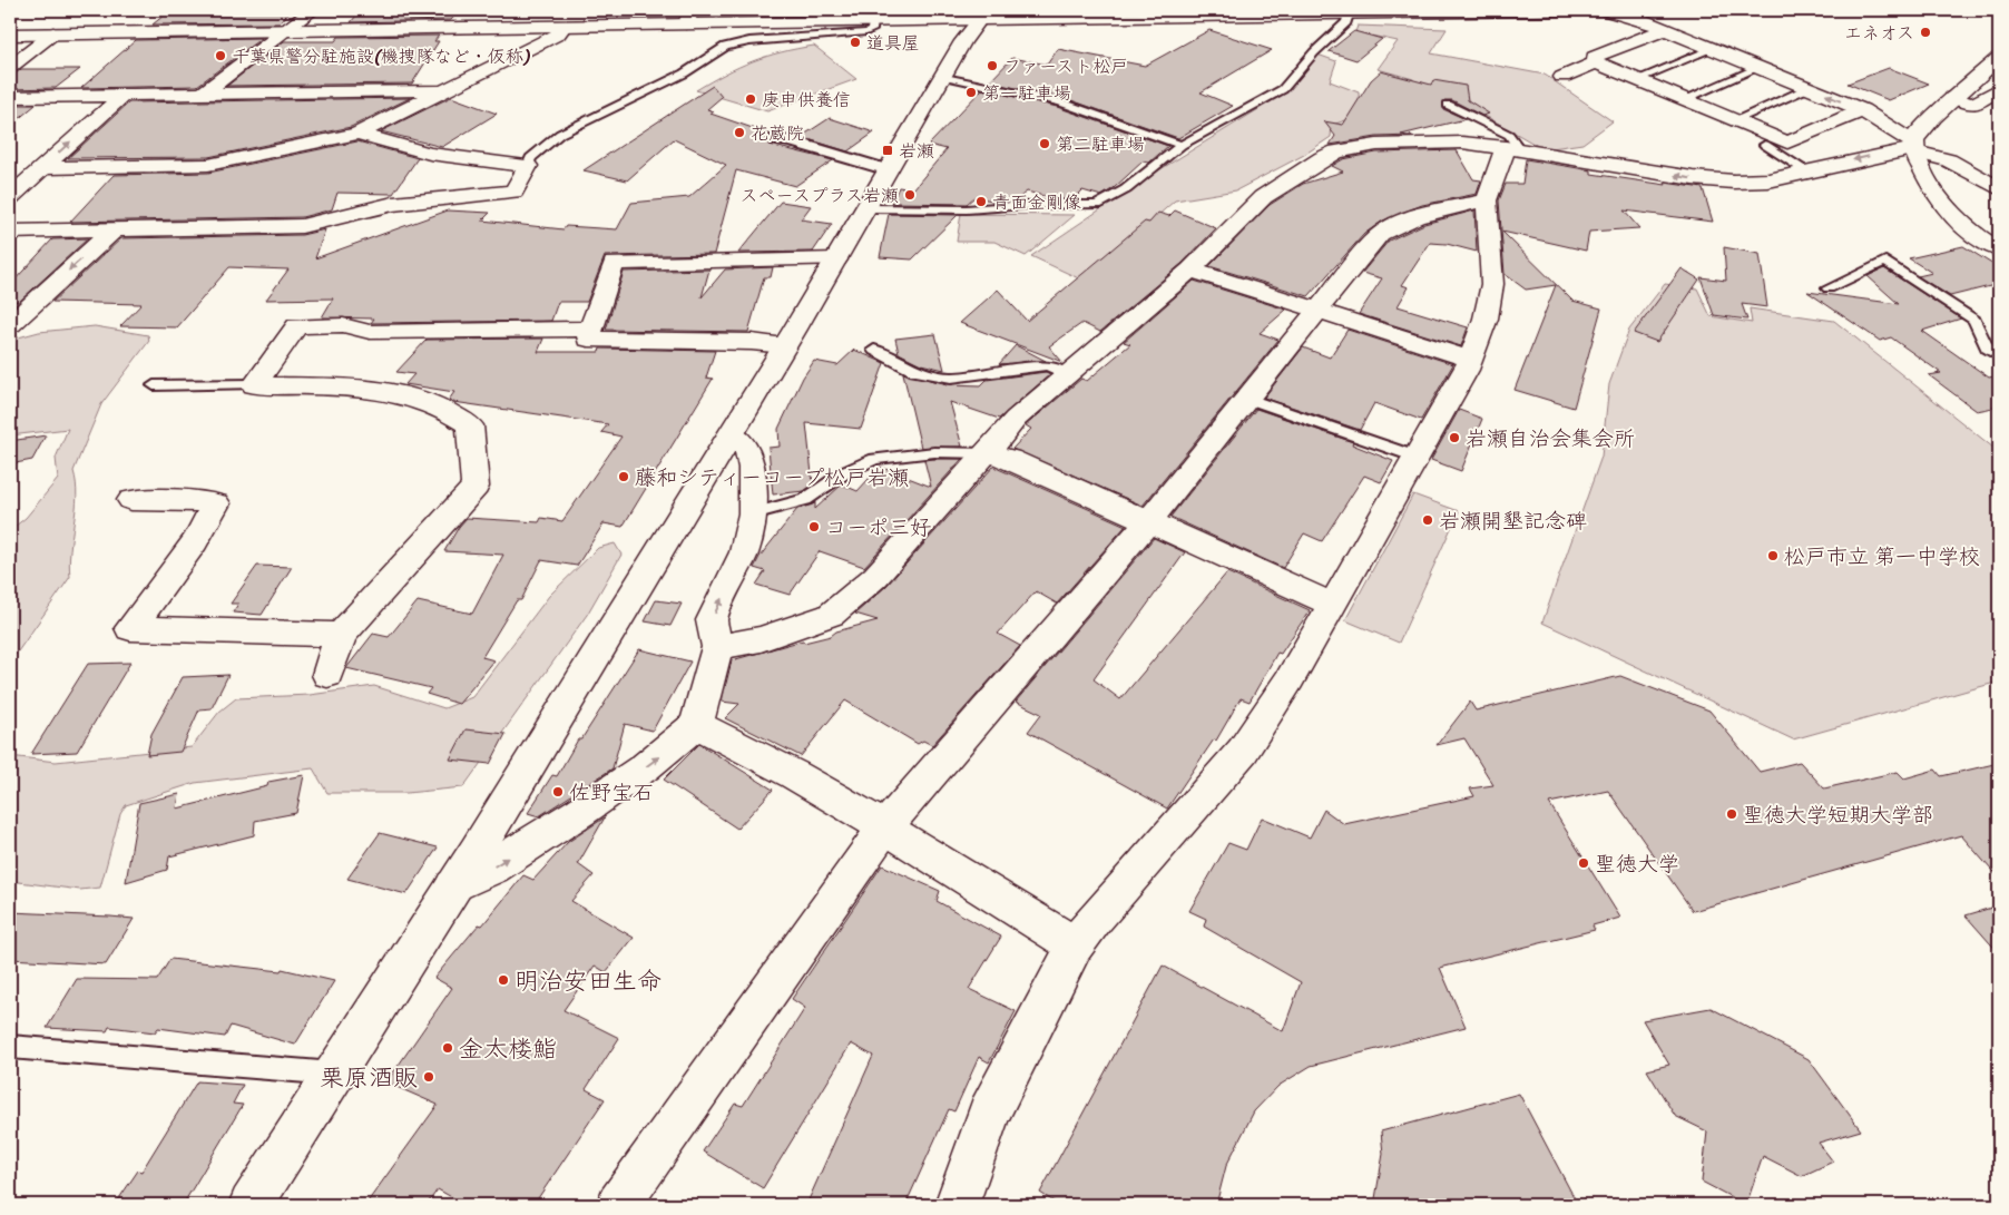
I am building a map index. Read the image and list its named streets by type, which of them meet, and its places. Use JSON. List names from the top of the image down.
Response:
{
  "places": {
    "other": [
      "エネオス",
      "道具屋",
      "千葉県警分駐施設(機捜隊など・仮称)",
      "ファースト松戸",
      "第一駐車場",
      "庚申供養信",
      "花蔵院",
      "第二駐車場",
      "スペースプラス岩瀬",
      "青面金剛像",
      "岩瀬自治会集会所",
      "藤和シティーコープ松戸岩瀬",
      "岩瀬開墾記念碑",
      "コーポ三好",
      "松戸市立 第一中学校",
      "佐野宝石",
      "聖徳大学短期大学部",
      "聖徳大学",
      "明治安田生命",
      "金太楼鮨",
      "栗原酒販"
    ],
    "transit": ["岩瀬"]
  }
}
